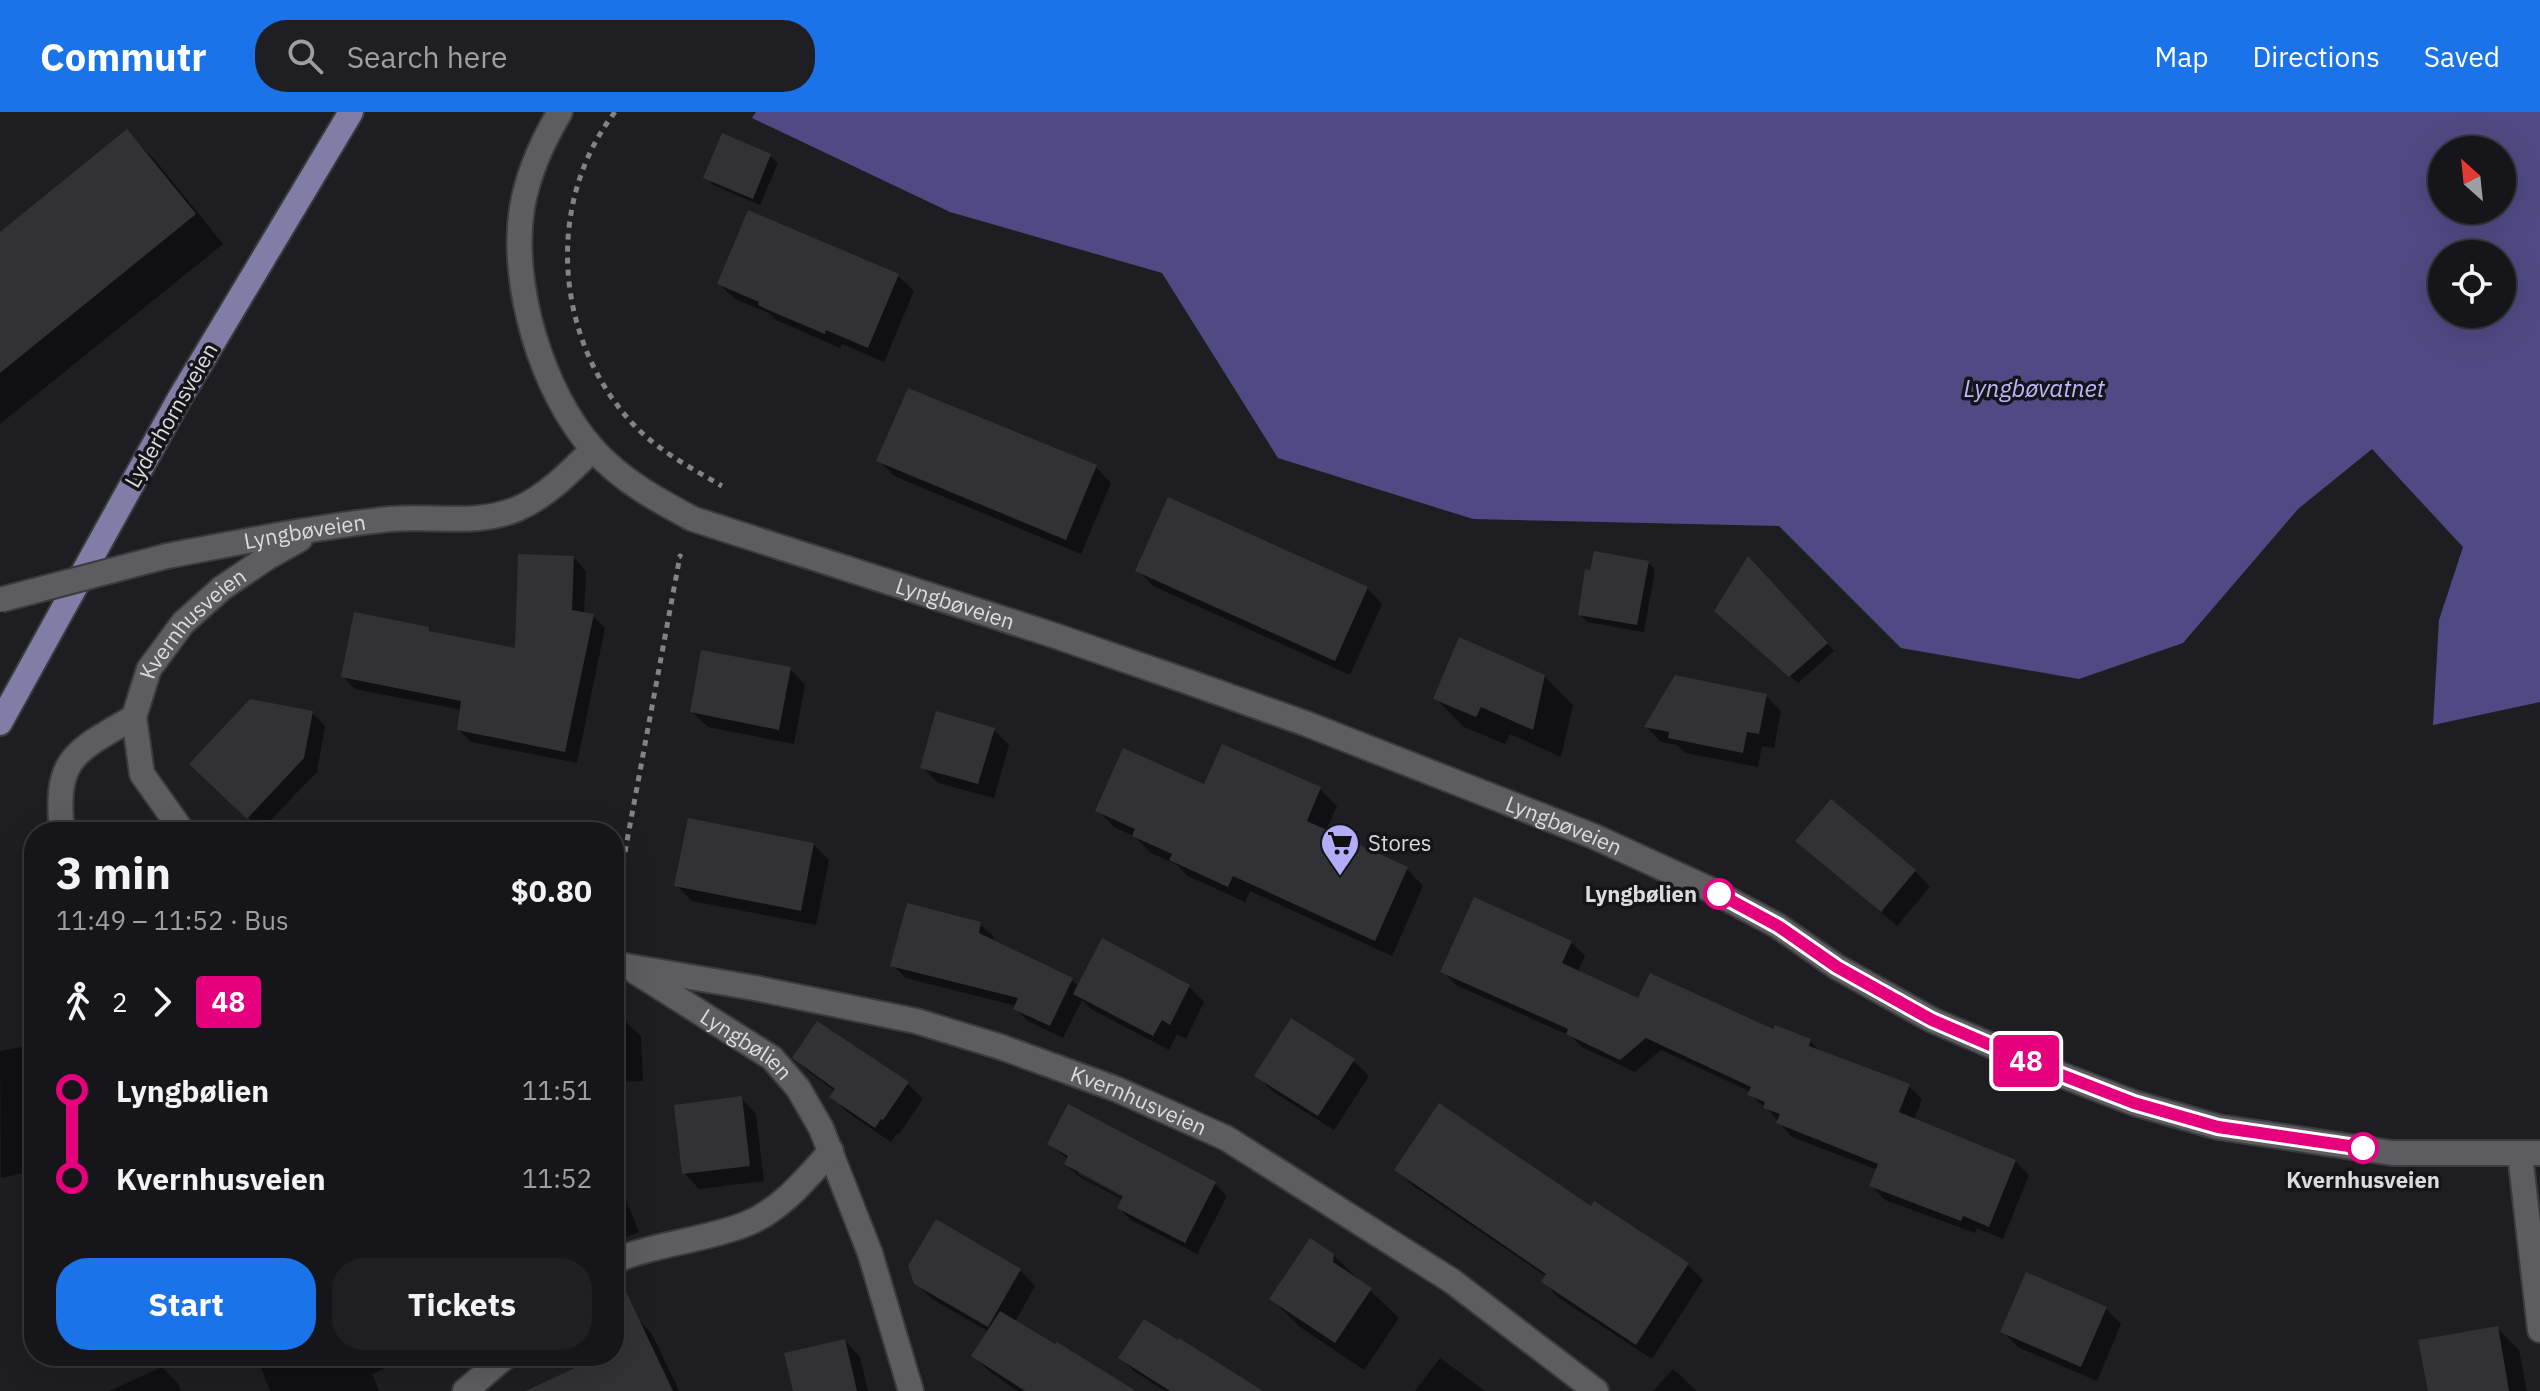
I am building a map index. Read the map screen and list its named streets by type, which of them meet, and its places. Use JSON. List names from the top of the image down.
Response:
{
  "streets": {
    "main road": ["Lyderhornsveien"],
    "street": ["Lyngbøveien", "Kvernhusveien", "Lyngbølien"]
  },
  "crossings": [
    ["Lyngbøveien", "Kvernhusveien"]
  ],
  "water": ["Lyngbøvatnet"],
  "places": {
    "supermarket": ["Stores"],
    "other": ["Lyngbølien", "Kvernhusveien"]
  },
  "lines": ["bus line 48"],
  "north": "top left",
  "page": {
    "header": "Commutr",
    "search": "Search here",
    "nav": ["Map", "Directions", "Saved"],
    "on_map": "48",
    "heading": ["3 min", "11:49 – 11:52 · Bus", "$0.80"],
    "legs": ["2", "48"],
    "list": [
      {
        "name": "Lyngbølien",
        "value": "11:51"
      },
      {
        "name": "Kvernhusveien",
        "value": "11:52"
      }
    ],
    "buttons": ["Start", "Tickets"]
  }
}
